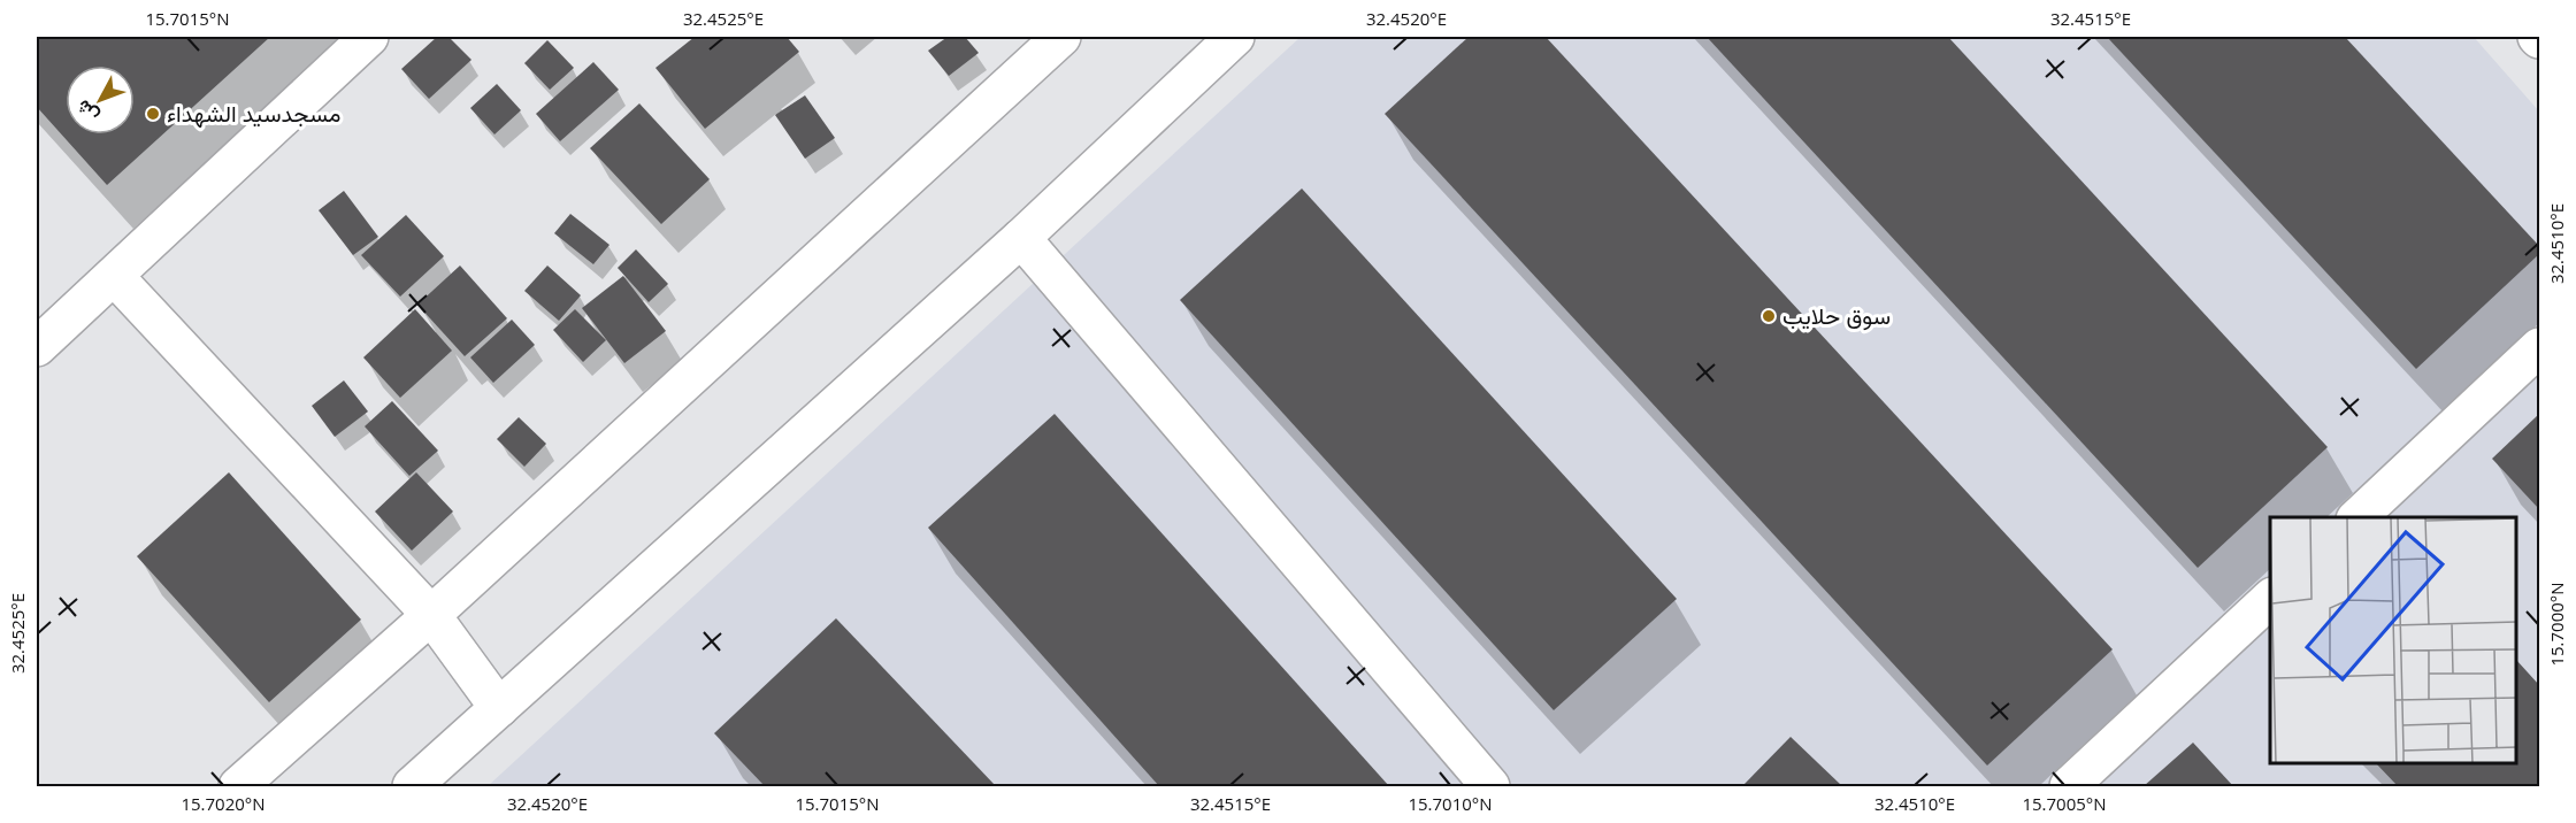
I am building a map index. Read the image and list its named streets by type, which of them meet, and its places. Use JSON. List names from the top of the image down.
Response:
{
  "places": ["مسجدسيد الشهداء", "سوق حلايب"],
  "north": "bottom left",
  "coordinates": [
    "15.7015°N",
    "32.4525°E",
    "32.4520°E",
    "32.4515°E",
    "32.4510°E",
    "15.7000°N",
    "15.7020°N",
    "15.7010°N",
    "15.7005°N"
  ]
}
